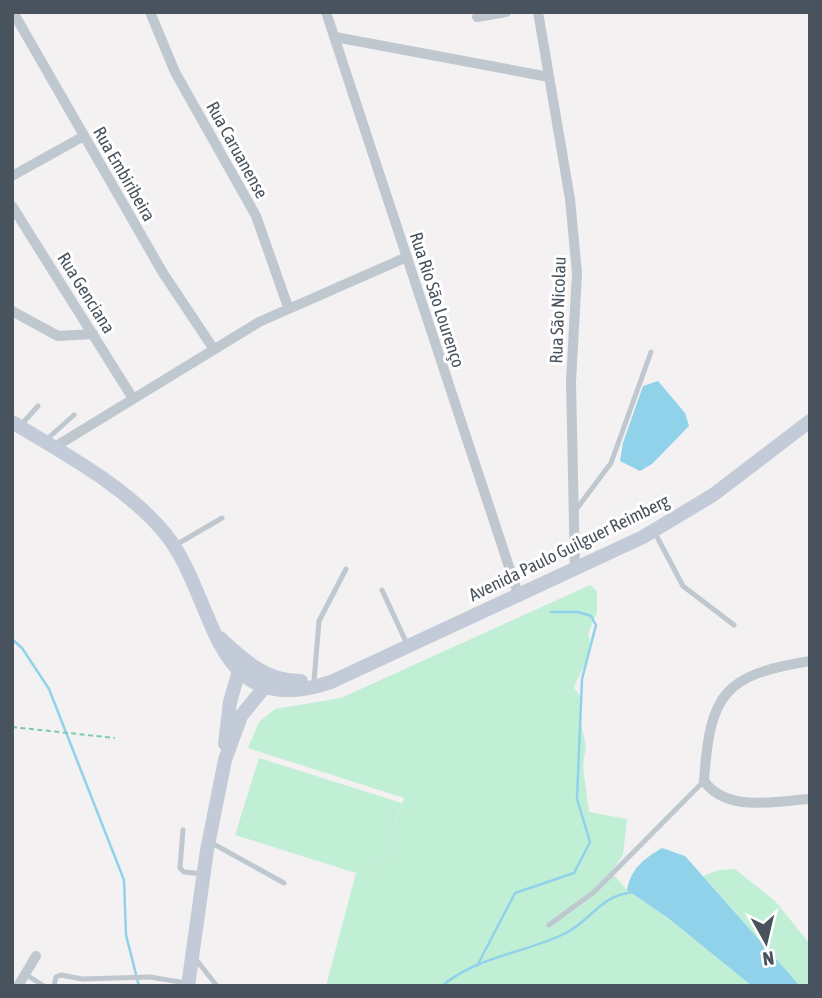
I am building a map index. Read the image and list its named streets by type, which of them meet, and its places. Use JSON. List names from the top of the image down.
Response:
{
  "streets": {
    "main road": ["Avenida Paulo Guilguer Reimberg"],
    "street": [
      "Rua Caruanense",
      "Rua Embiribeira",
      "Rua Genciana",
      "Rua Rio São Lourenço",
      "Rua São Nicolau"
    ]
  },
  "crossings": [
    ["Rua Rio São Lourenço", "Avenida Paulo Guilguer Reimberg"],
    ["Rua São Nicolau", "Avenida Paulo Guilguer Reimberg"]
  ],
  "north": "bottom"
}
